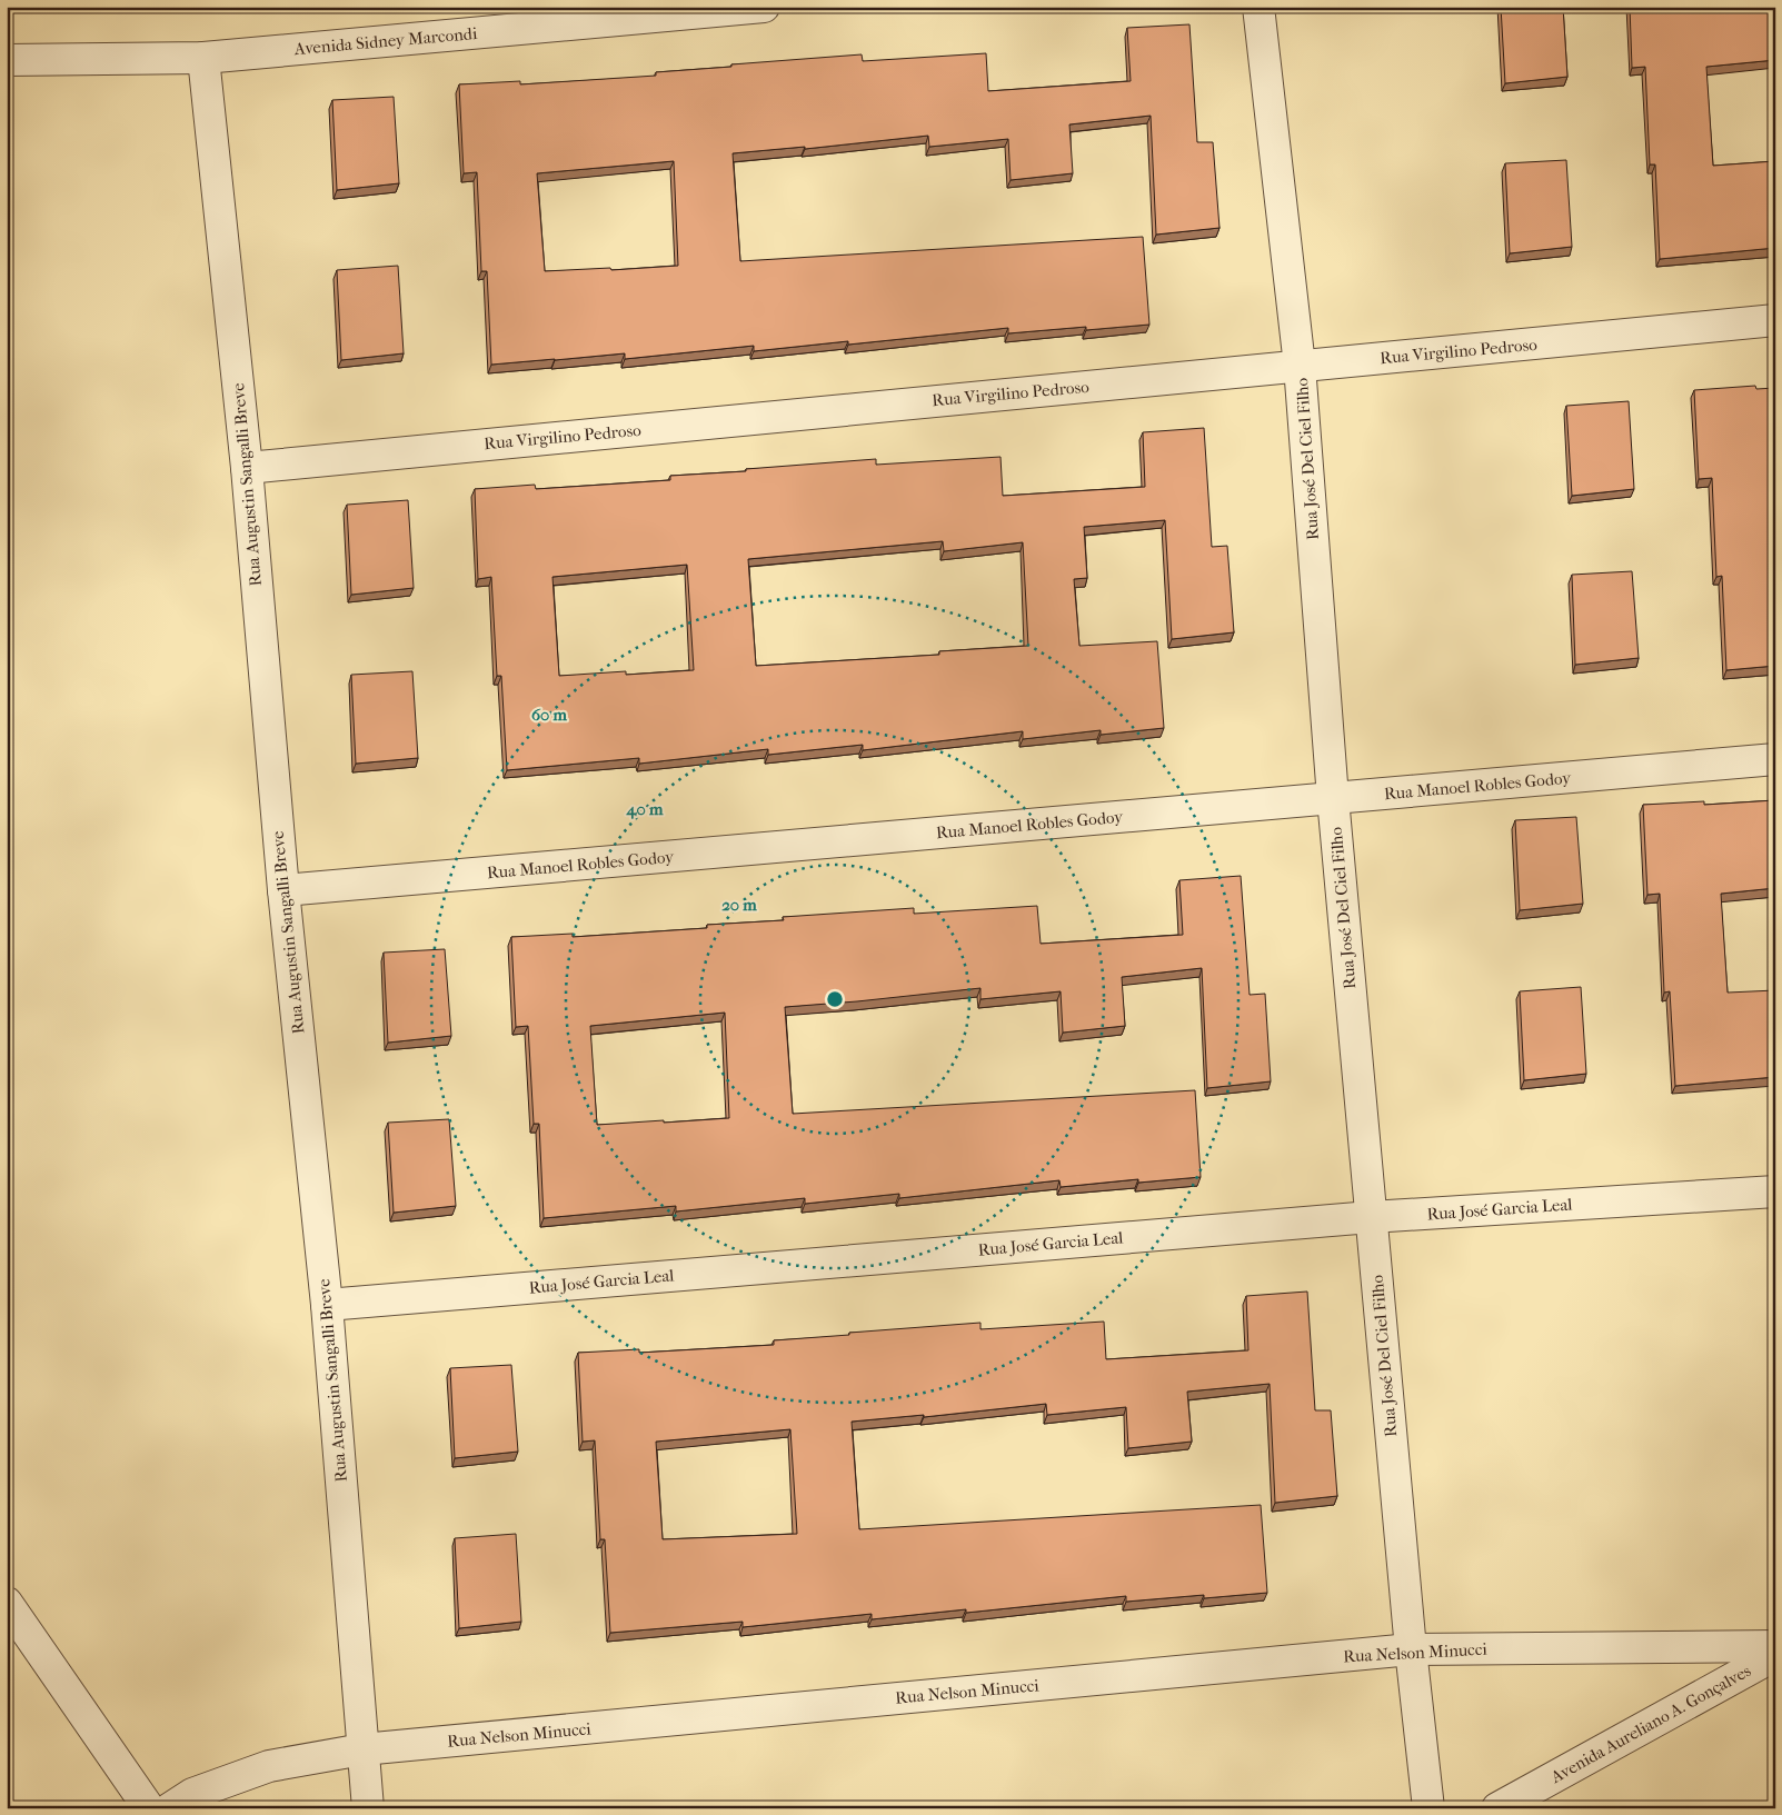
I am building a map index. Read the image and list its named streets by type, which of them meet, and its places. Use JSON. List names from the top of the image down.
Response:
{
  "streets": {
    "street": [
      "Avenida Sidney Marcondi",
      "Rua Virgilino Pedroso",
      "Rua José Del Ciel Filho",
      "Rua Augustin Sangalli Breve",
      "Rua Manoel Robles Godoy",
      "Rua José Garcia Leal",
      "Rua Nelson Minucci",
      "Avenida Aureliano A. Gonçalves"
    ]
  },
  "crossings": [
    ["Avenida Sidney Marcondi", "Rua Augustin Sangalli Breve"],
    ["Rua Virgilino Pedroso", "Rua José Del Ciel Filho"],
    ["Rua Virgilino Pedroso", "Rua Augustin Sangalli Breve"],
    ["Rua José Del Ciel Filho", "Rua Manoel Robles Godoy"],
    ["Rua José Del Ciel Filho", "Rua José Garcia Leal"],
    ["Rua José Del Ciel Filho", "Rua Nelson Minucci"],
    ["Rua Augustin Sangalli Breve", "Rua Manoel Robles Godoy"],
    ["Rua Augustin Sangalli Breve", "Rua José Garcia Leal"],
    ["Rua Augustin Sangalli Breve", "Rua Nelson Minucci"]
  ],
  "rings": ["60 m", "40 m", "20 m"]
}
